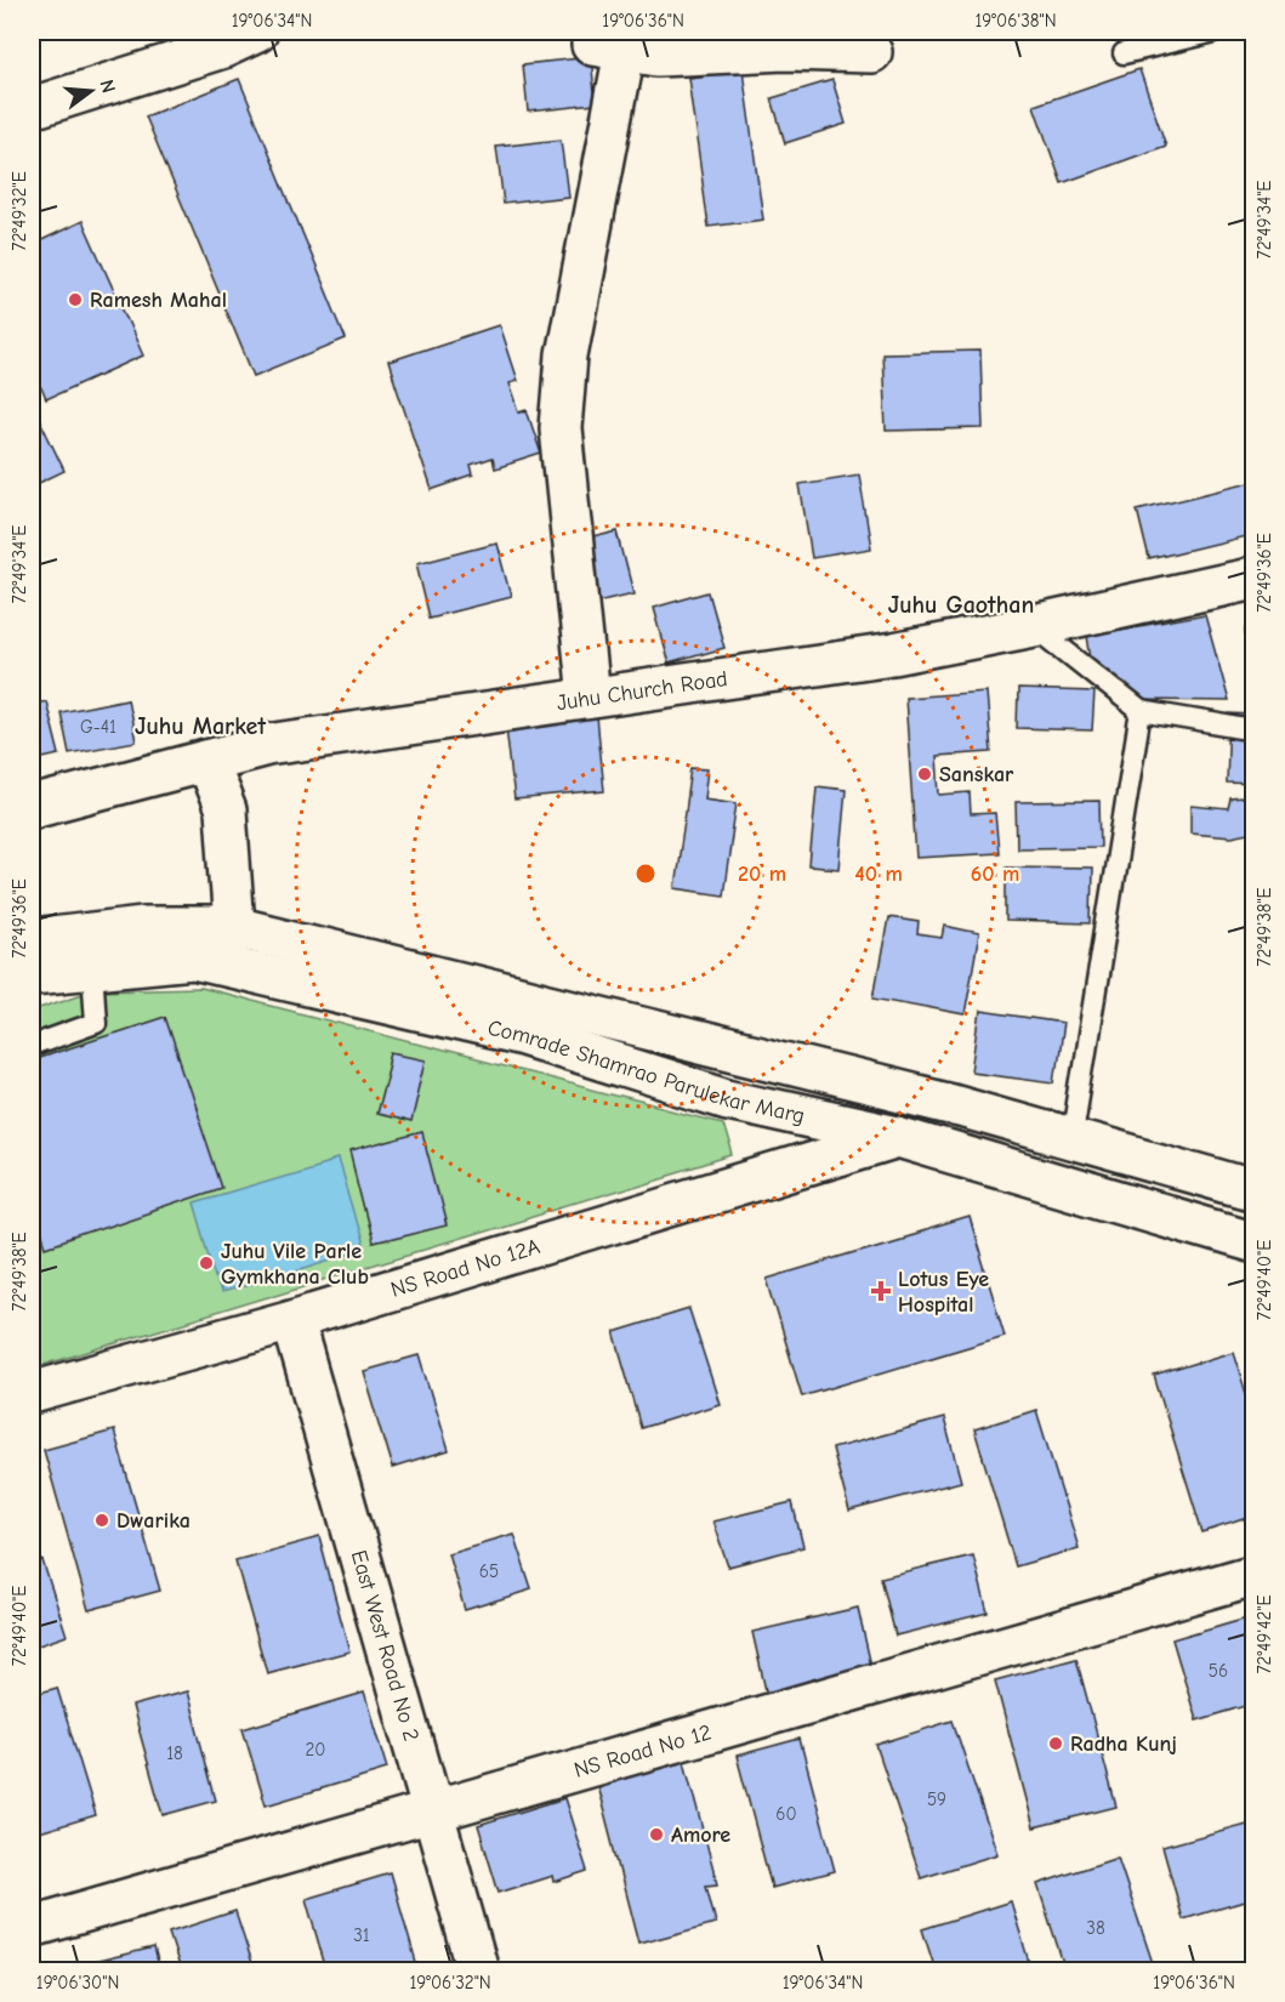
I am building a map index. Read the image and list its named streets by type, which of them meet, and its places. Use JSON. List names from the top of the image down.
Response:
{
  "streets": {
    "street": [
      "Juhu Church Road",
      "Comrade Shamrao Parulekar Marg",
      "NS Road No 12A",
      "East West Road No 2",
      "NS Road No 12"
    ]
  },
  "crossings": [
    ["Comrade Shamrao Parulekar Marg", "NS Road No 12A"],
    ["NS Road No 12A", "East West Road No 2"],
    ["East West Road No 2", "NS Road No 12"]
  ],
  "districts": ["Juhu Gaothan", "Juhu Market"],
  "places": {
    "other": [
      "Ramesh Mahal",
      "Sanskar",
      "Juhu Vile Parle Gymkhana Club",
      "Dwarika",
      "Radha Kunj",
      "Amore"
    ],
    "health": ["Lotus Eye Hospital"]
  },
  "house_numbers": [
    "G-41",
    "65",
    "56",
    "20",
    "18",
    "59",
    "60",
    "38",
    "31"
  ],
  "north": "right",
  "coordinates": [
    "19°06'34\"N",
    "19°06'36\"N",
    "19°06'38\"N",
    "72°49'32\"E",
    "72°49'34\"E",
    "72°49'36\"E",
    "72°49'38\"E",
    "72°49'40\"E",
    "72°49'42\"E",
    "19°06'30\"N",
    "19°06'32\"N"
  ],
  "rings": ["20 m", "40 m", "60 m"]
}
